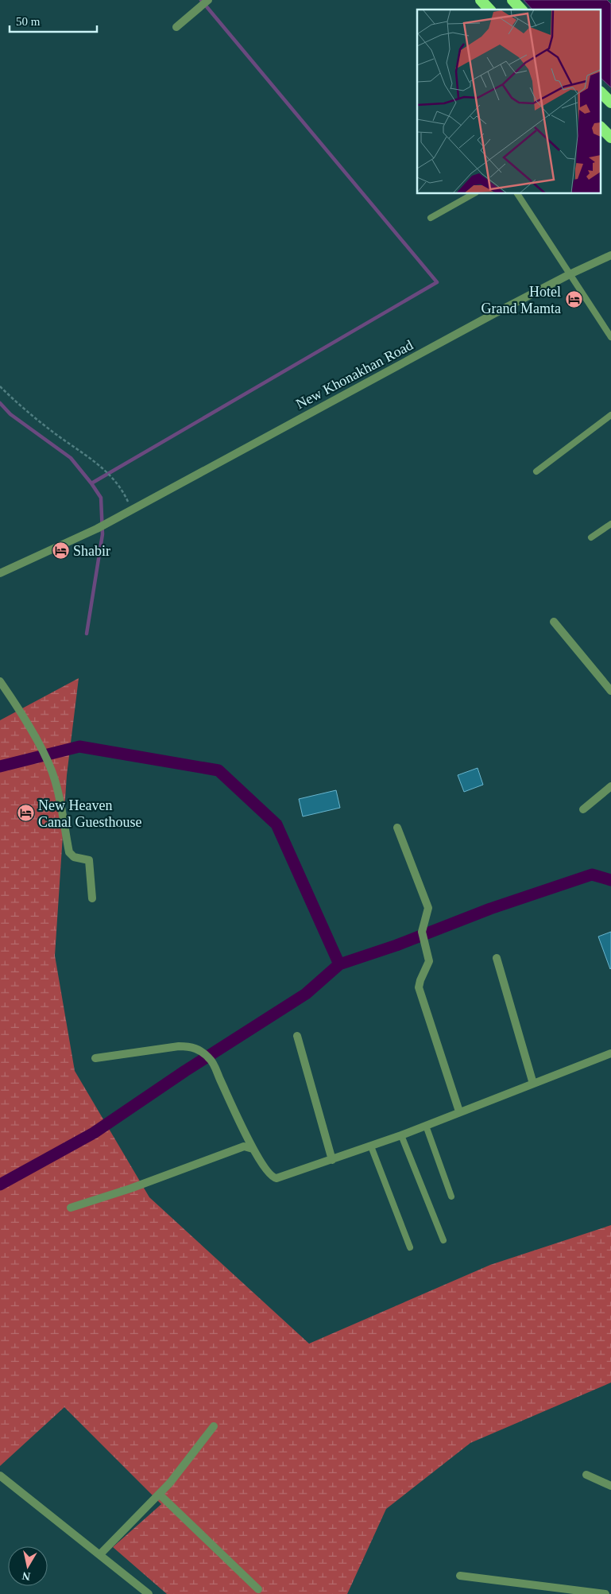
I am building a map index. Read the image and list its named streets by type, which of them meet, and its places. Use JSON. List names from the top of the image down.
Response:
{
  "streets": {
    "street": ["New Khonakhan Road"]
  },
  "places": {
    "hotel": ["Hotel Grand Mamta", "Shabir", "New Heaven Canal Guesthouse"]
  },
  "scale_bar": "50 m",
  "north": "bottom"
}
